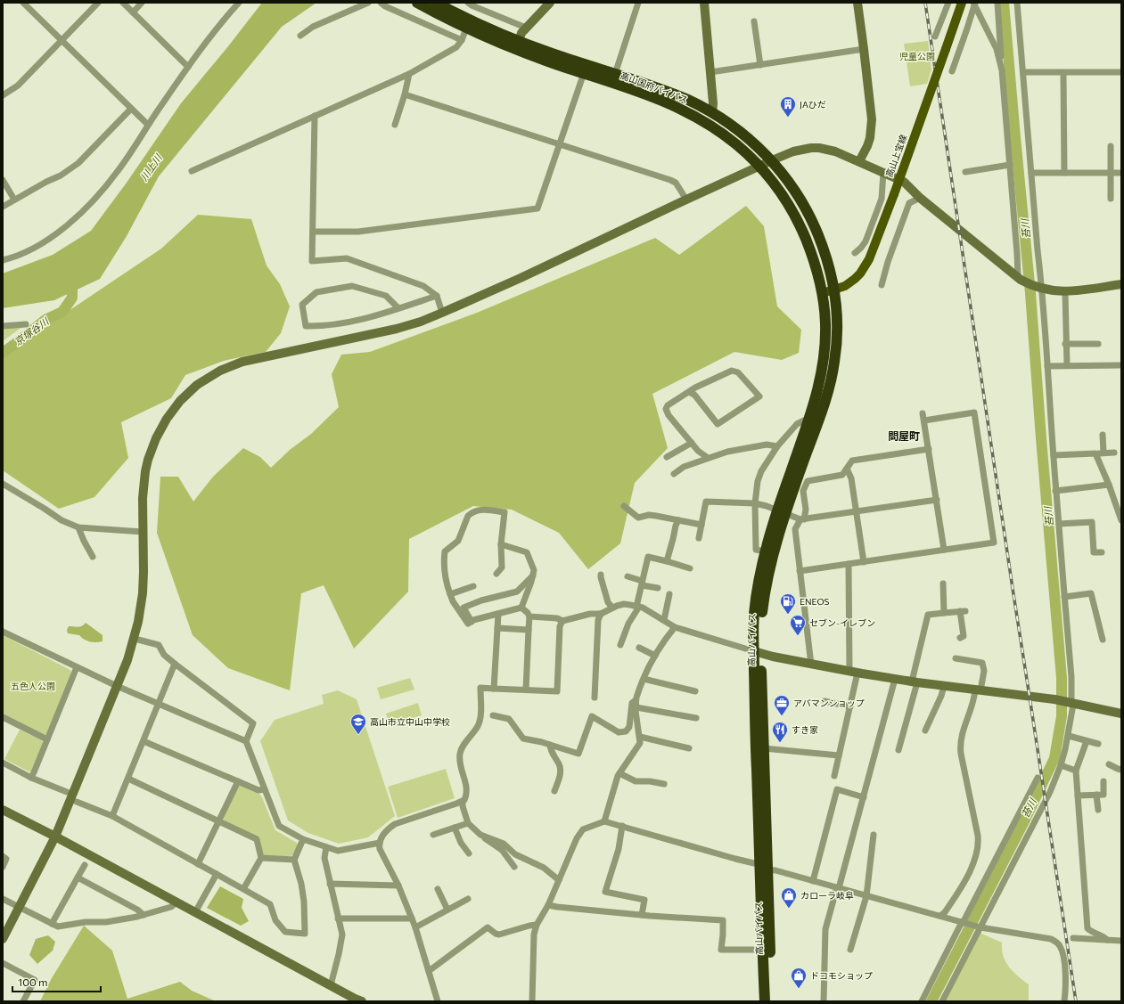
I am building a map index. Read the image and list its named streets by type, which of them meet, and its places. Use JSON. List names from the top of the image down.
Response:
{
  "streets": {
    "highway": ["高山国府バイパス", "高山バイパス"],
    "main road": ["高山上宝線"]
  },
  "crossings": [
    ["高山国府バイパス", "高山上宝線"],
    ["高山国府バイパス", "高山バイパス"],
    ["高山上宝線", "高山バイパス"]
  ],
  "districts": ["問屋町"],
  "water": ["川上川", "苔川", "京塚谷川"],
  "parks": ["児童公園", "五色人公園"],
  "places": {
    "building": ["JAひだ"],
    "fuel station": ["ENEOS"],
    "supermarket": ["セブン-イレブン"],
    "office": ["アパマンショップ"],
    "school or university": ["高山市立中山中学校"],
    "restaurant": ["すき家"],
    "shop": ["カローラ岐阜", "ドコモショップ"]
  },
  "scale_bar": "100 m"
}
